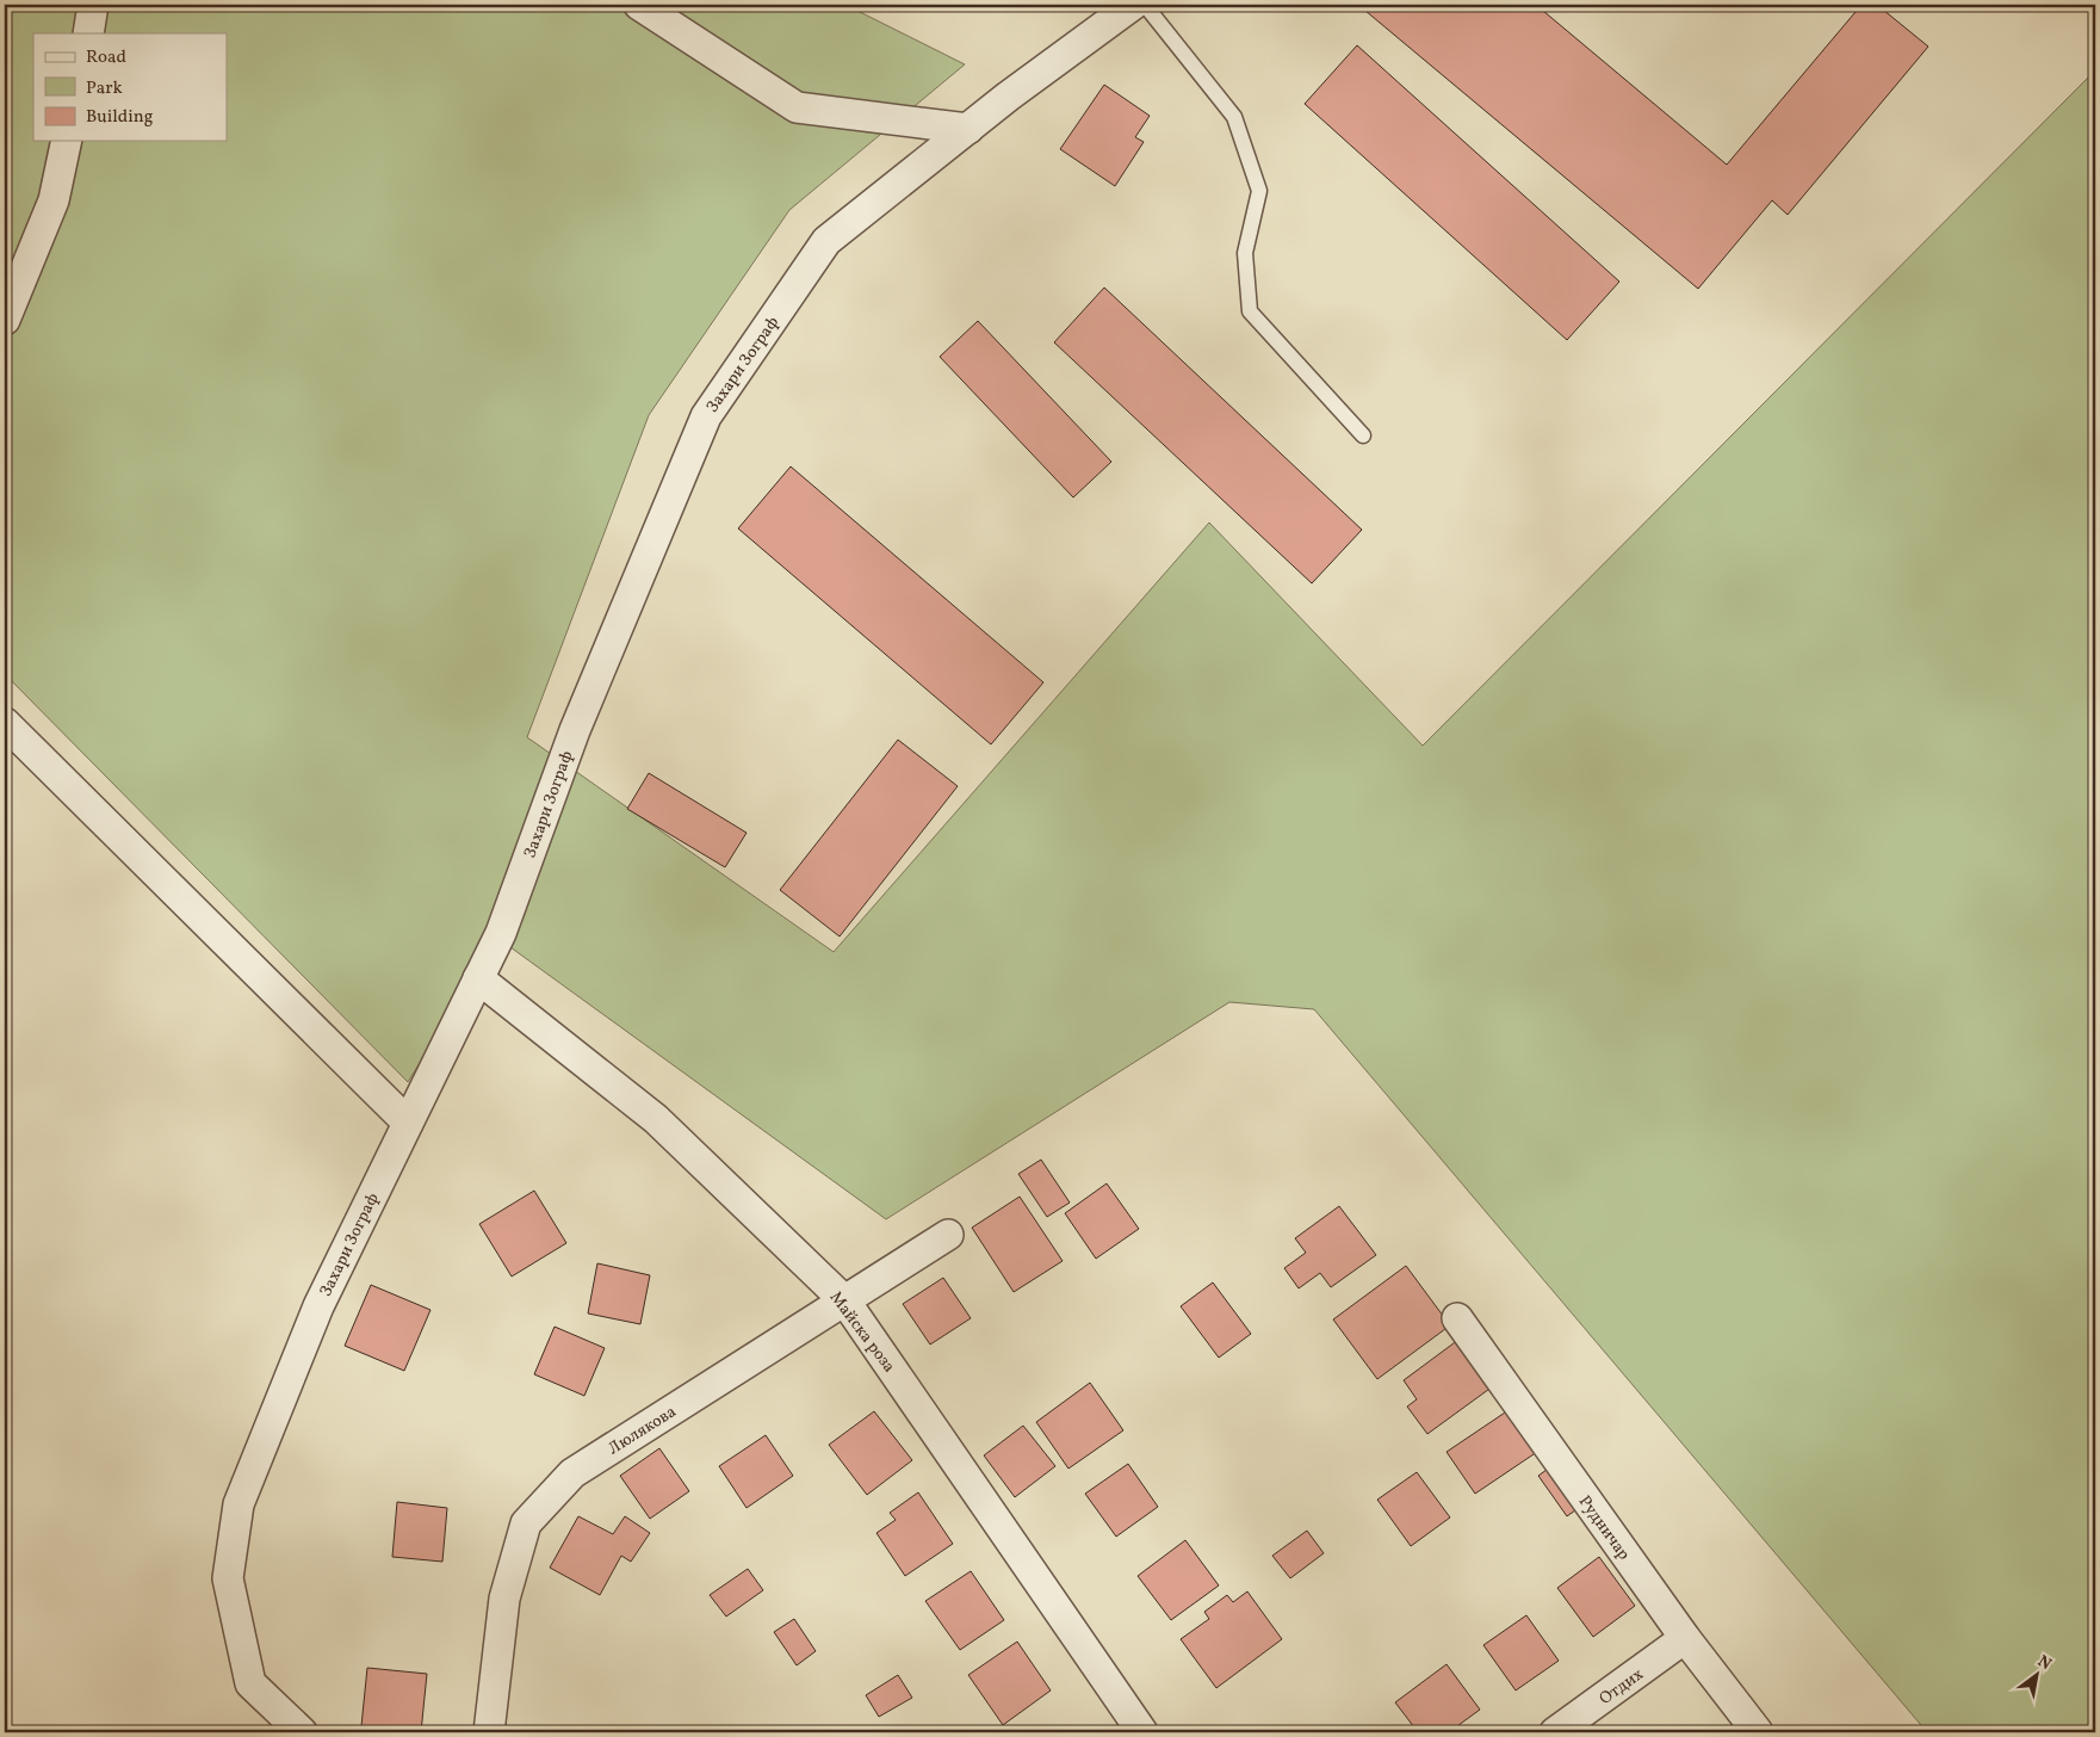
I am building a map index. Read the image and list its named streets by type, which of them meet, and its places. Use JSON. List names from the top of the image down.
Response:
{
  "streets": {
    "street": [
      "Захари Зограф",
      "Майска роза",
      "Люлякова",
      "Рудничар",
      "Отдих"
    ]
  },
  "crossings": [
    ["Захари Зограф", "Майска роза"],
    ["Майска роза", "Люлякова"],
    ["Рудничар", "Отдих"]
  ],
  "legend": ["Road", "Park", "Building"],
  "north": "top right"
}
